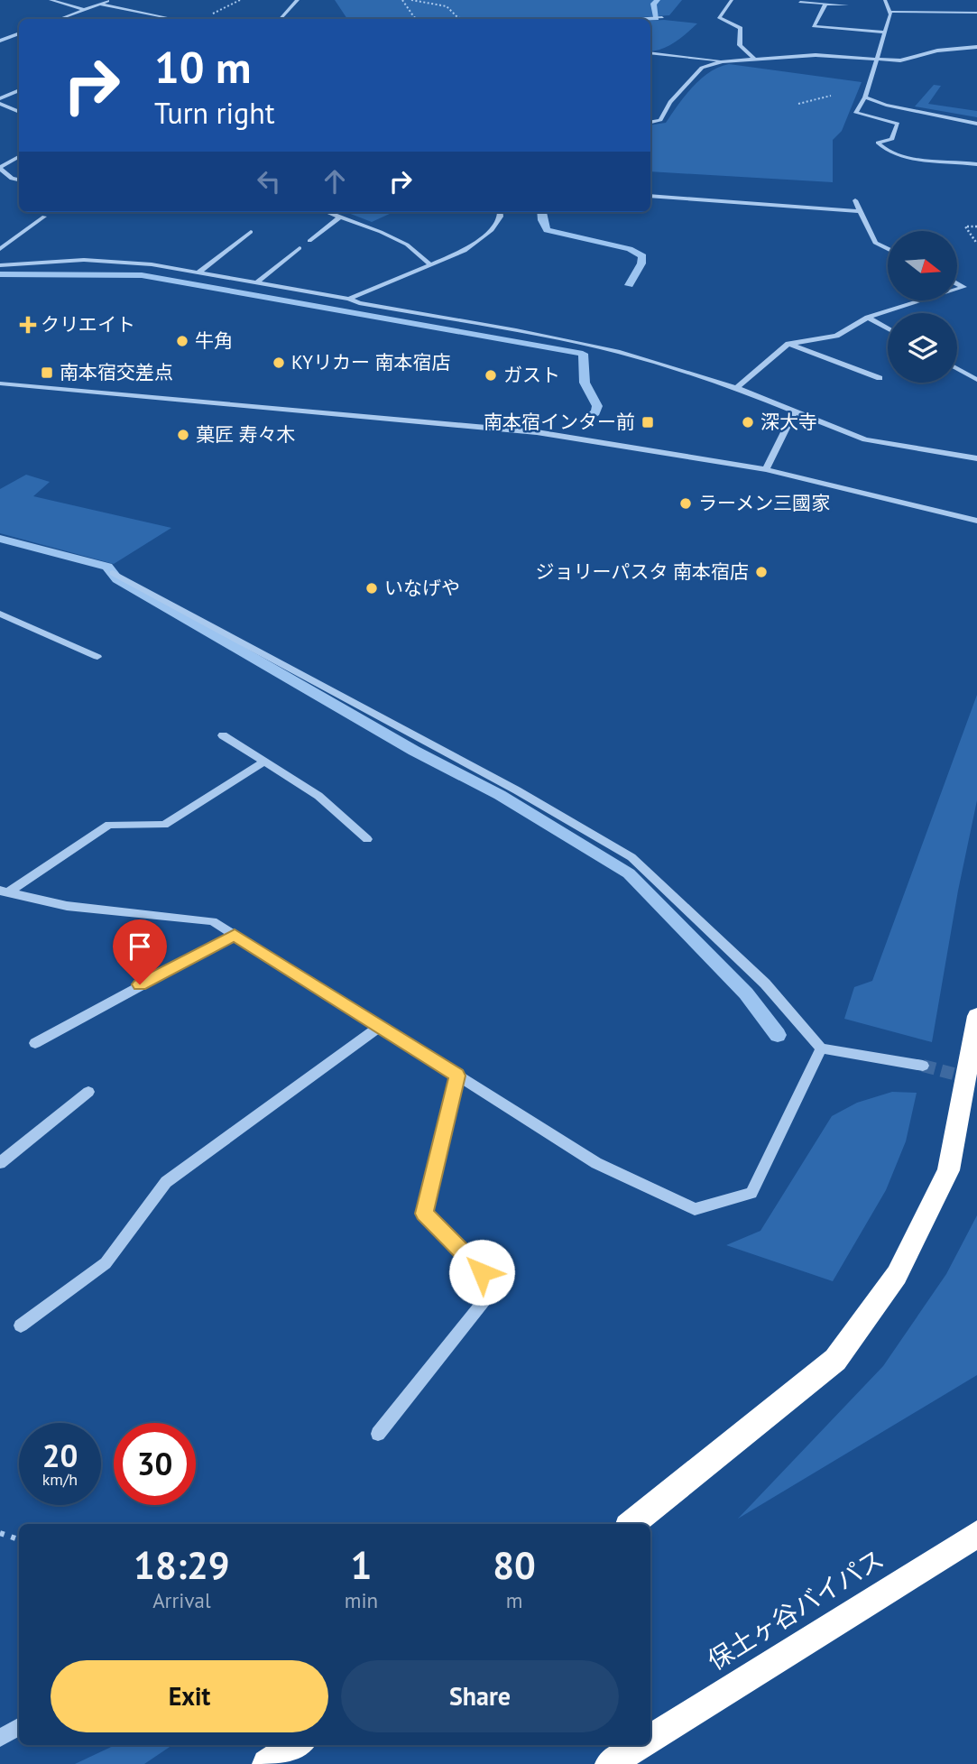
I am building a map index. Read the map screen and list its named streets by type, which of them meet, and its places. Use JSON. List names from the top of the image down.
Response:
{
  "streets": {
    "highway": ["保土ヶ谷バイパス"]
  },
  "places": {
    "health": ["クリエイト"],
    "other": [
      "牛角",
      "KYリカー 南本宿店",
      "ガスト",
      "深大寺",
      "菓匠 寿々木",
      "ラーメン三國家",
      "ジョリーパスタ 南本宿店",
      "いなげや"
    ],
    "transit": ["南本宿交差点", "南本宿インター前"]
  },
  "north": "right",
  "page": {
    "turn": ["10 m", "Turn right"],
    "speed": "20 km/h",
    "limit": "30",
    "eta": [
      "18:29",
      "Arrival",
      "1",
      "min",
      "80",
      "m"
    ],
    "buttons": ["Exit", "Share"]
  }
}
